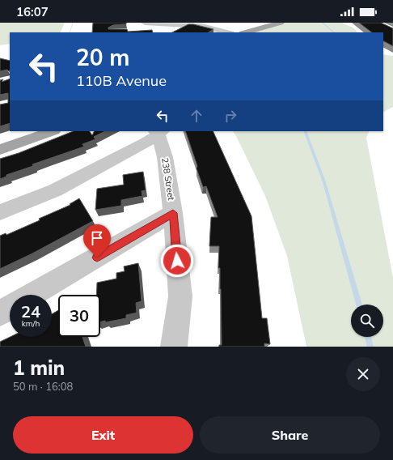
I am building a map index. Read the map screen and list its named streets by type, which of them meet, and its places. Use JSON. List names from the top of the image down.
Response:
{
  "streets": {
    "street": ["238 Street"]
  },
  "page": {
    "status": "16:07",
    "turn": ["20 m", "110B Avenue"],
    "speed": "24 km/h",
    "limit": "30",
    "heading": ["1 min", "50 m · 16:08"],
    "buttons": ["Exit", "Share"]
  }
}
